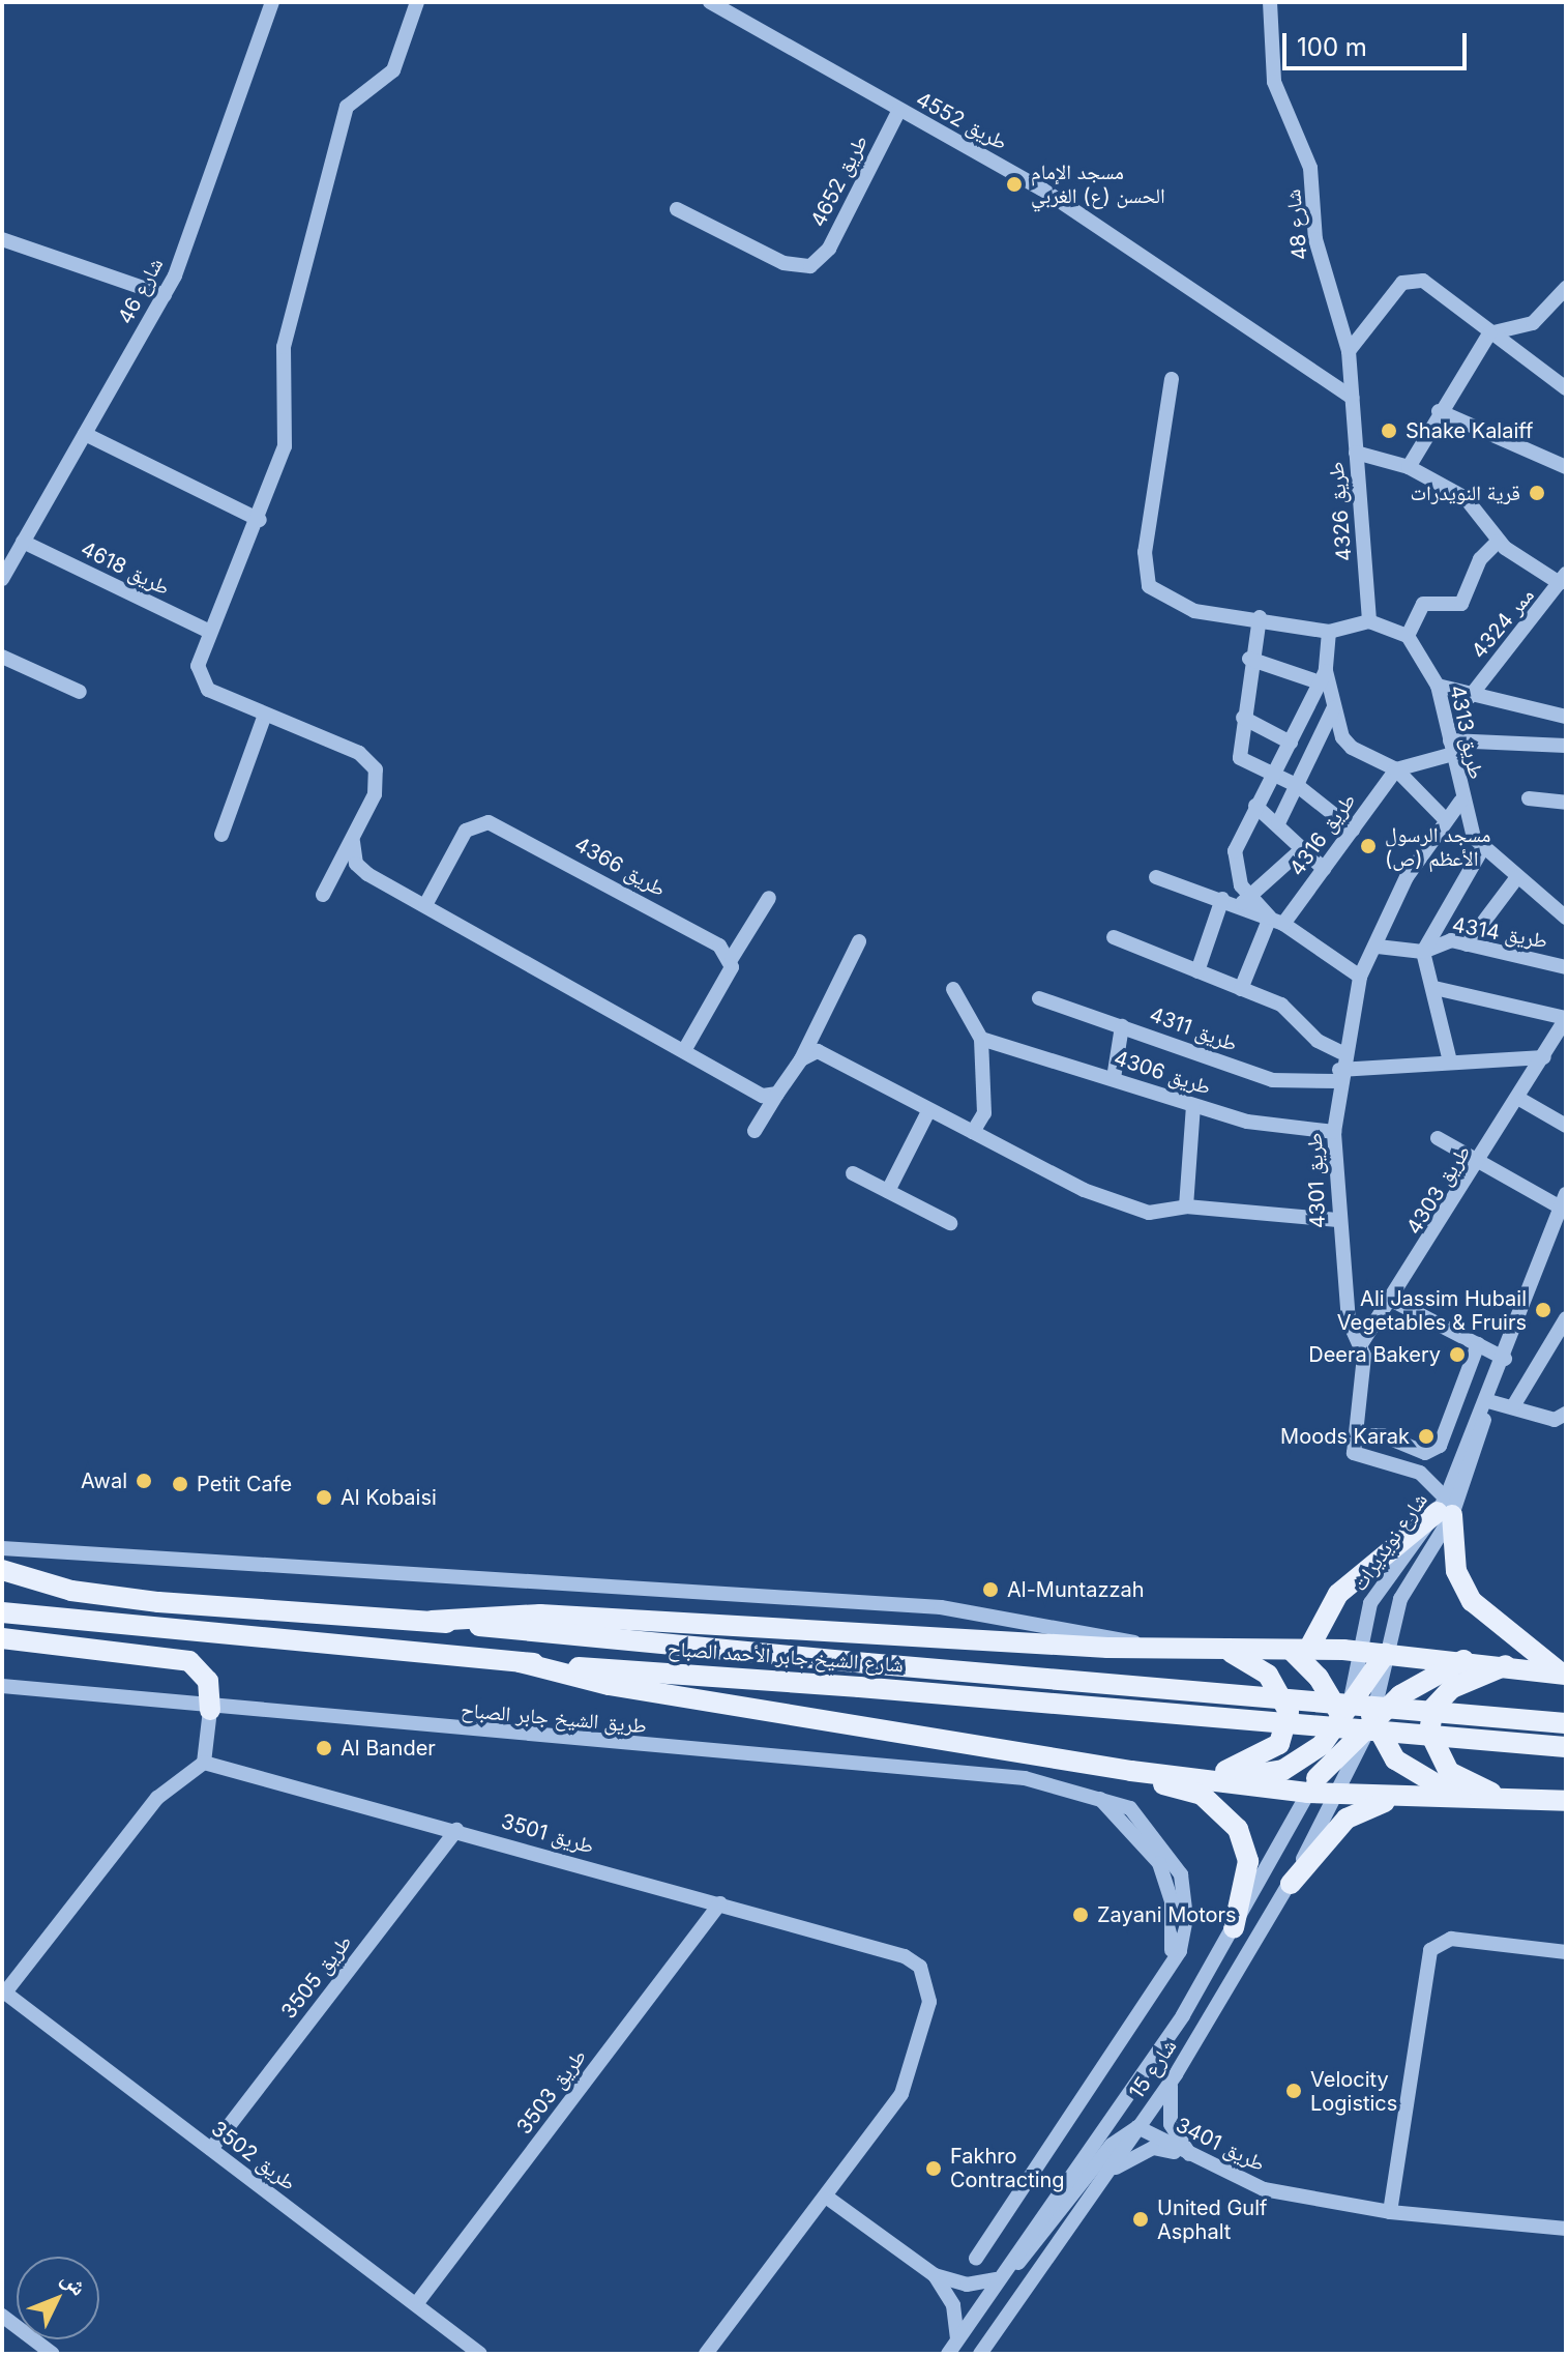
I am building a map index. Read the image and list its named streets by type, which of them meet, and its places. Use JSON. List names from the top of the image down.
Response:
{
  "streets": {
    "main road": ["شارع الشيخ جابر الأحمد الصباح"],
    "street": [
      "طريق 4552",
      "طريق 4652",
      "شارع 48",
      "شارع 46",
      "طريق 4326",
      "طريق 4618",
      "ممر 4324",
      "طريق 4313",
      "طريق 4316",
      "طريق 4366",
      "طريق 4314",
      "طريق 4311",
      "طريق 4306",
      "طريق 4301",
      "طريق 4303",
      "شارع نويديرات",
      "طريق الشيخ جابر الصباح",
      "طريق 3501",
      "طريق 3505",
      "شارع 15",
      "طريق 3503",
      "طريق 3401",
      "طريق 3502"
    ]
  },
  "crossings": [
    ["طريق 4552", "طريق 4652"],
    ["طريق 4552", "شارع 48"],
    ["طريق 4552", "طريق 4326"],
    ["شارع 48", "طريق 4326"],
    ["شارع 46", "طريق 4618"],
    ["طريق 4326", "طريق 4313"],
    ["طريق 4326", "طريق 4316"],
    ["طريق 4313", "طريق 4316"],
    ["طريق 4313", "طريق 4301"],
    ["طريق 4314", "طريق 4301"],
    ["طريق 4311", "طريق 4301"],
    ["طريق 4311", "طريق 4303"],
    ["طريق 4306", "طريق 4301"],
    ["طريق 4301", "طريق 4303"],
    ["طريق 4301", "شارع نويديرات"],
    ["شارع نويديرات", "شارع الشيخ جابر الأحمد الصباح"],
    ["شارع نويديرات", "شارع 15"],
    ["طريق 3501", "طريق 3505"],
    ["طريق 3501", "طريق 3503"],
    ["طريق 3505", "طريق 3502"],
    ["شارع 15", "طريق 3401"],
    ["طريق 3503", "طريق 3502"]
  ],
  "places": [
    "مسجد الإمام الحسن (ع) الغربي",
    "Shake Kalaiff",
    "قرية النويدرات",
    "مسجد الرسول الأعظم (ص)",
    "Ali Jassim Hubail Vegetables & Fruirs",
    "Deera Bakery",
    "Moods Karak",
    "Awal",
    "Petit Cafe",
    "Al Kobaisi",
    "Al-Muntazzah",
    "Al Bander",
    "Zayani Motors",
    "Velocity Logistics",
    "Fakhro Contracting",
    "United Gulf Asphalt"
  ],
  "scale_bar": "100 m",
  "north": "top right"
}
